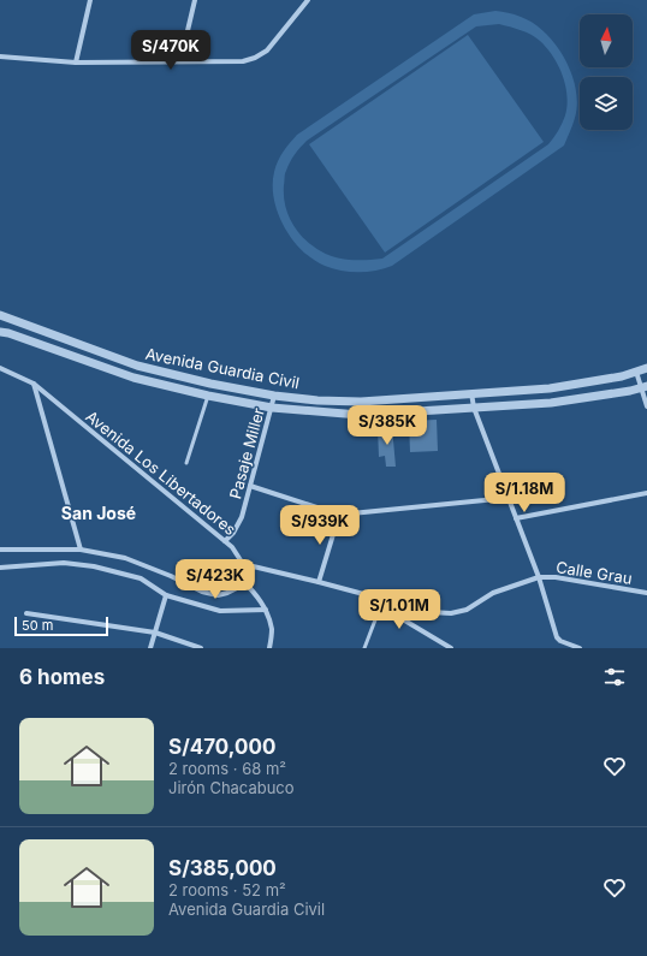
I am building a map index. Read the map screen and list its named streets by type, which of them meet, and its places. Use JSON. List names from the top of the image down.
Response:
{
  "streets": {
    "street": [
      "Avenida Guardia Civil",
      "Pasaje Miller",
      "Avenida Los Libertadores",
      "Calle Grau"
    ]
  },
  "crossings": [
    ["Avenida Guardia Civil", "Pasaje Miller"],
    ["Pasaje Miller", "Avenida Los Libertadores"]
  ],
  "districts": ["San José"],
  "scale_bar": "50 m",
  "north": "top",
  "page": {
    "price": [
      "S/470K",
      "S/385K",
      "S/1.18M",
      "S/939K",
      "S/423K",
      "S/1.01M"
    ],
    "scale": "50 m",
    "heading": "6 homes",
    "list": [
      {
        "name": "S/470,000",
        "note": "2 rooms · 68 m² · Jirón Chacabuco"
      },
      {
        "name": "S/385,000",
        "note": "2 rooms · 52 m² · Avenida Guardia Civil"
      }
    ]
  }
}
